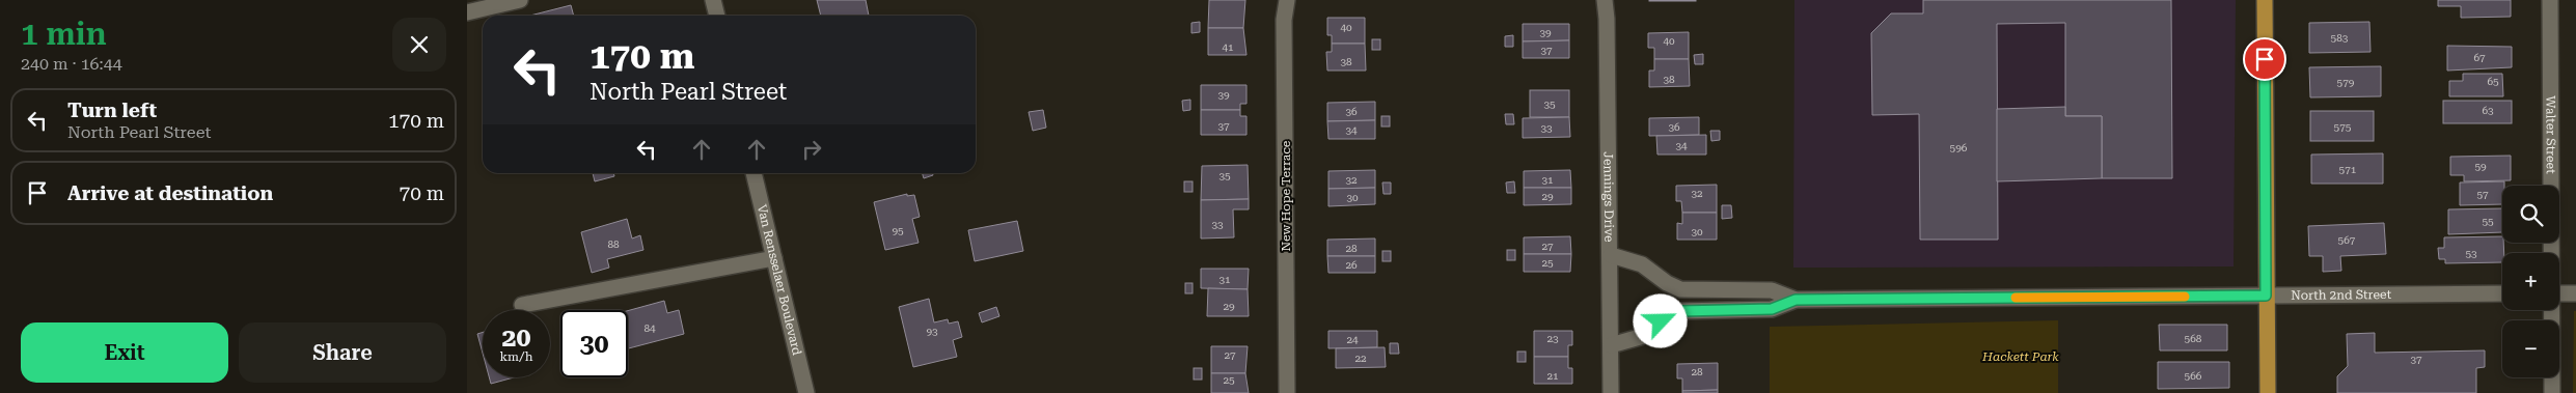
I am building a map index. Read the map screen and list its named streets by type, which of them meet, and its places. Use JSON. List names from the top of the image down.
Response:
{
  "streets": {
    "street": [
      "Walter Street",
      "New Hope Terrace",
      "Jennings Drive",
      "Van Rensselaer Boulevard",
      "North 2nd Street"
    ]
  },
  "crossings": [
    ["Jennings Drive", "North 2nd Street"]
  ],
  "parks": ["Hackett Park"],
  "house_numbers": [
    "40",
    "39",
    "583",
    "40",
    "41",
    "37",
    "67",
    "38",
    "38",
    "65",
    "579",
    "39",
    "35",
    "63",
    "36",
    "37",
    "36",
    "575",
    "33",
    "34",
    "34",
    "596",
    "59",
    "571",
    "35",
    "32",
    "31",
    "32",
    "57",
    "29",
    "30",
    "55",
    "33",
    "95",
    "30",
    "567",
    "88",
    "27",
    "28",
    "53",
    "25",
    "26",
    "31",
    "29",
    "84",
    "93",
    "23",
    "568",
    "24",
    "27",
    "22",
    "37",
    "28",
    "21",
    "566",
    "25"
  ],
  "page": {
    "heading": ["1 min", "240 m · 16:44"],
    "turn": ["170 m", "North Pearl Street"],
    "list": [
      {
        "name": "Turn left",
        "note": "North Pearl Street",
        "value": "170 m"
      },
      {
        "name": "Arrive at destination",
        "value": "70 m"
      }
    ],
    "map_buttons": ["+", "−"],
    "speed": "20 km/h",
    "limit": "30",
    "buttons": ["Exit", "Share"]
  }
}
